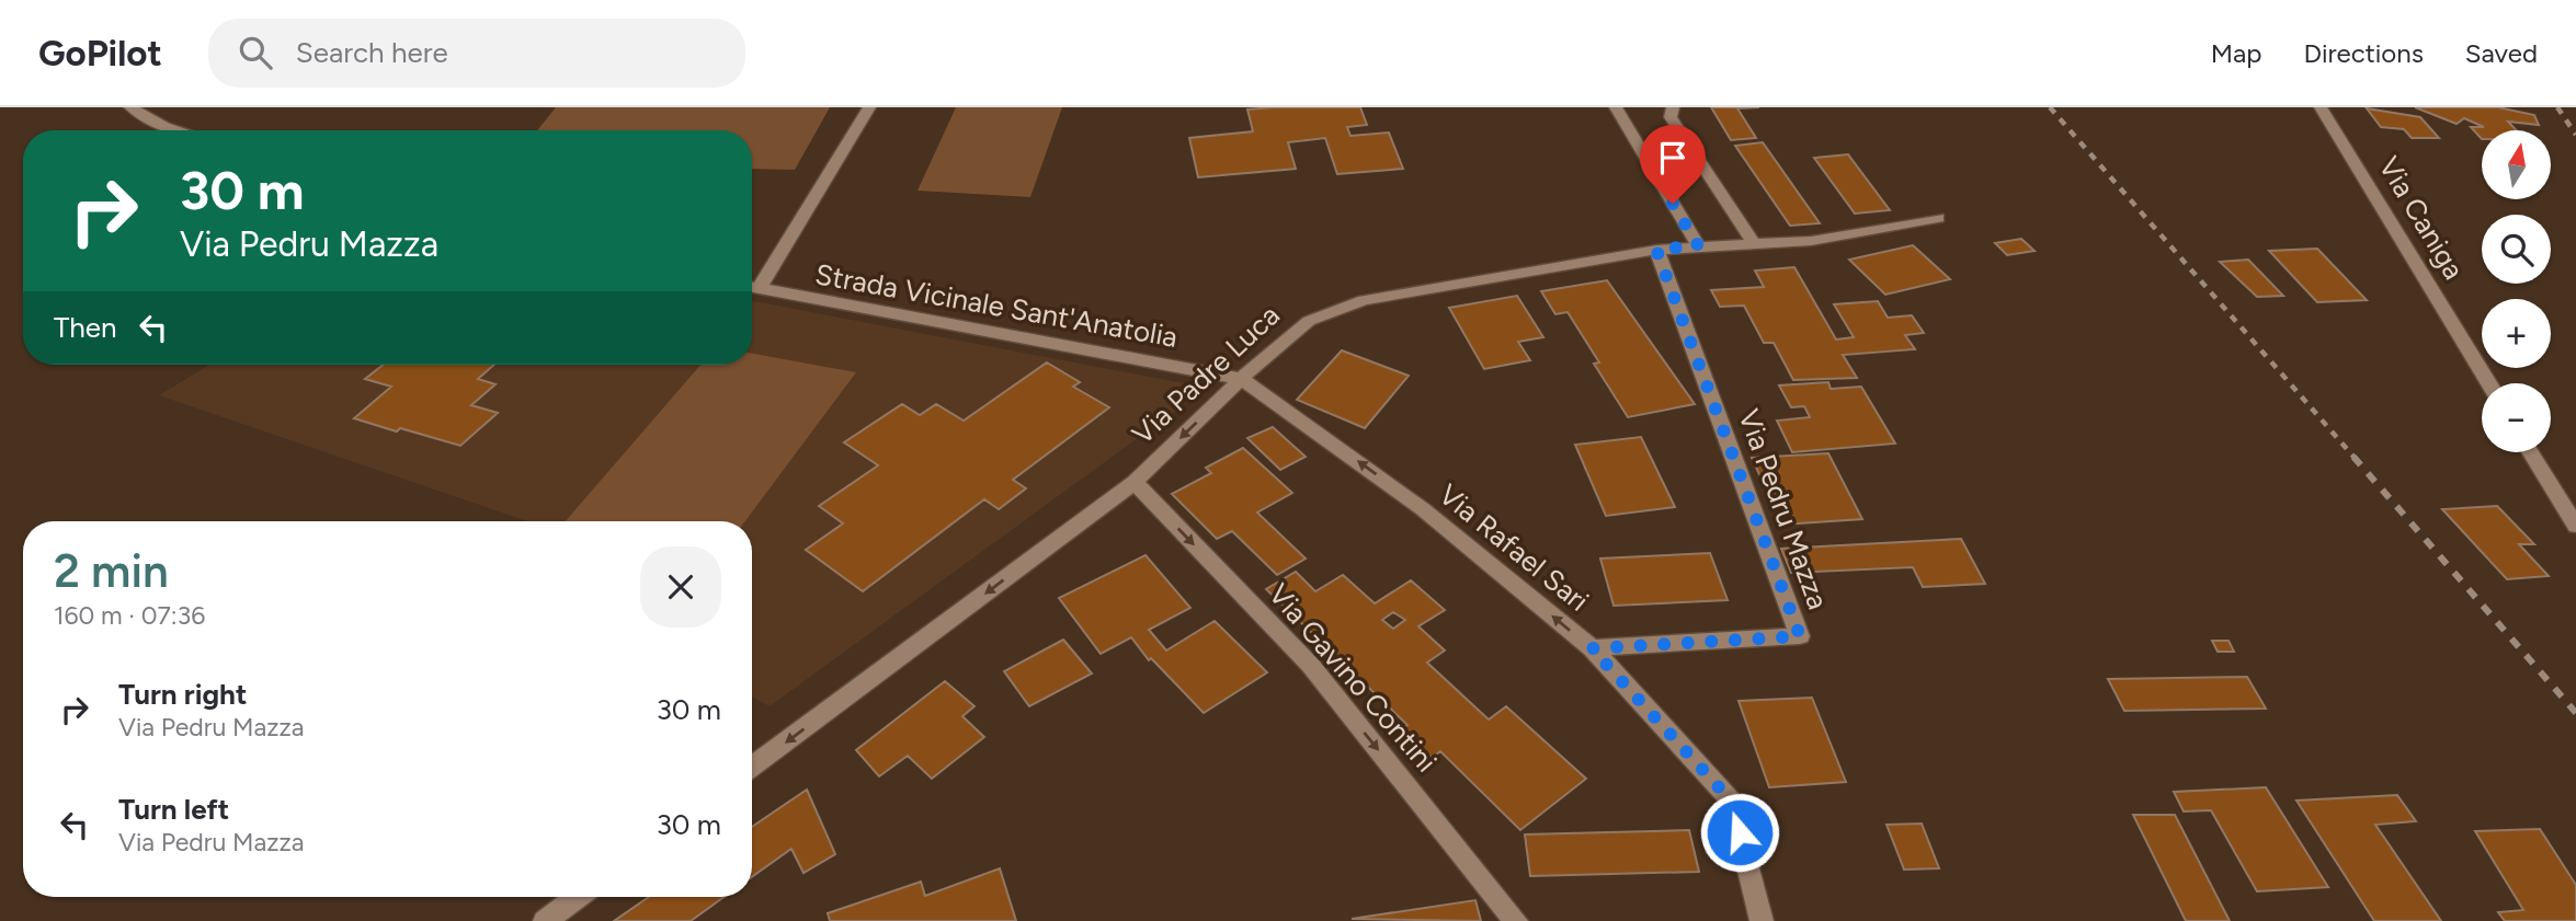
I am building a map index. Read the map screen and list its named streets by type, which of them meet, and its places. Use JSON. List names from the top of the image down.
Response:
{
  "streets": {
    "street": [
      "Via Caniga",
      "Strada Vicinale Sant'Anatolia",
      "Via Padre Luca",
      "Via Pedru Mazza",
      "Via Rafael Sari",
      "Via Gavino Contini"
    ]
  },
  "crossings": [
    ["Strada Vicinale Sant'Anatolia", "Via Padre Luca"],
    ["Strada Vicinale Sant'Anatolia", "Via Rafael Sari"],
    ["Via Padre Luca", "Via Pedru Mazza"],
    ["Via Padre Luca", "Via Rafael Sari"],
    ["Via Padre Luca", "Via Gavino Contini"],
    ["Via Pedru Mazza", "Via Rafael Sari"]
  ],
  "one_way": ["Via Padre Luca", "Via Rafael Sari", "Via Gavino Contini"],
  "north": "top",
  "page": {
    "header": "GoPilot",
    "search": "Search here",
    "nav": ["Map", "Directions", "Saved"],
    "map_buttons": ["+", "−"],
    "turn": ["30 m", "Via Pedru Mazza"],
    "then": "Then",
    "heading": ["2 min", "160 m · 07:36"],
    "list": [
      {
        "name": "Turn right",
        "note": "Via Pedru Mazza",
        "value": "30 m"
      },
      {
        "name": "Turn left",
        "note": "Via Pedru Mazza",
        "value": "30 m"
      }
    ]
  }
}
